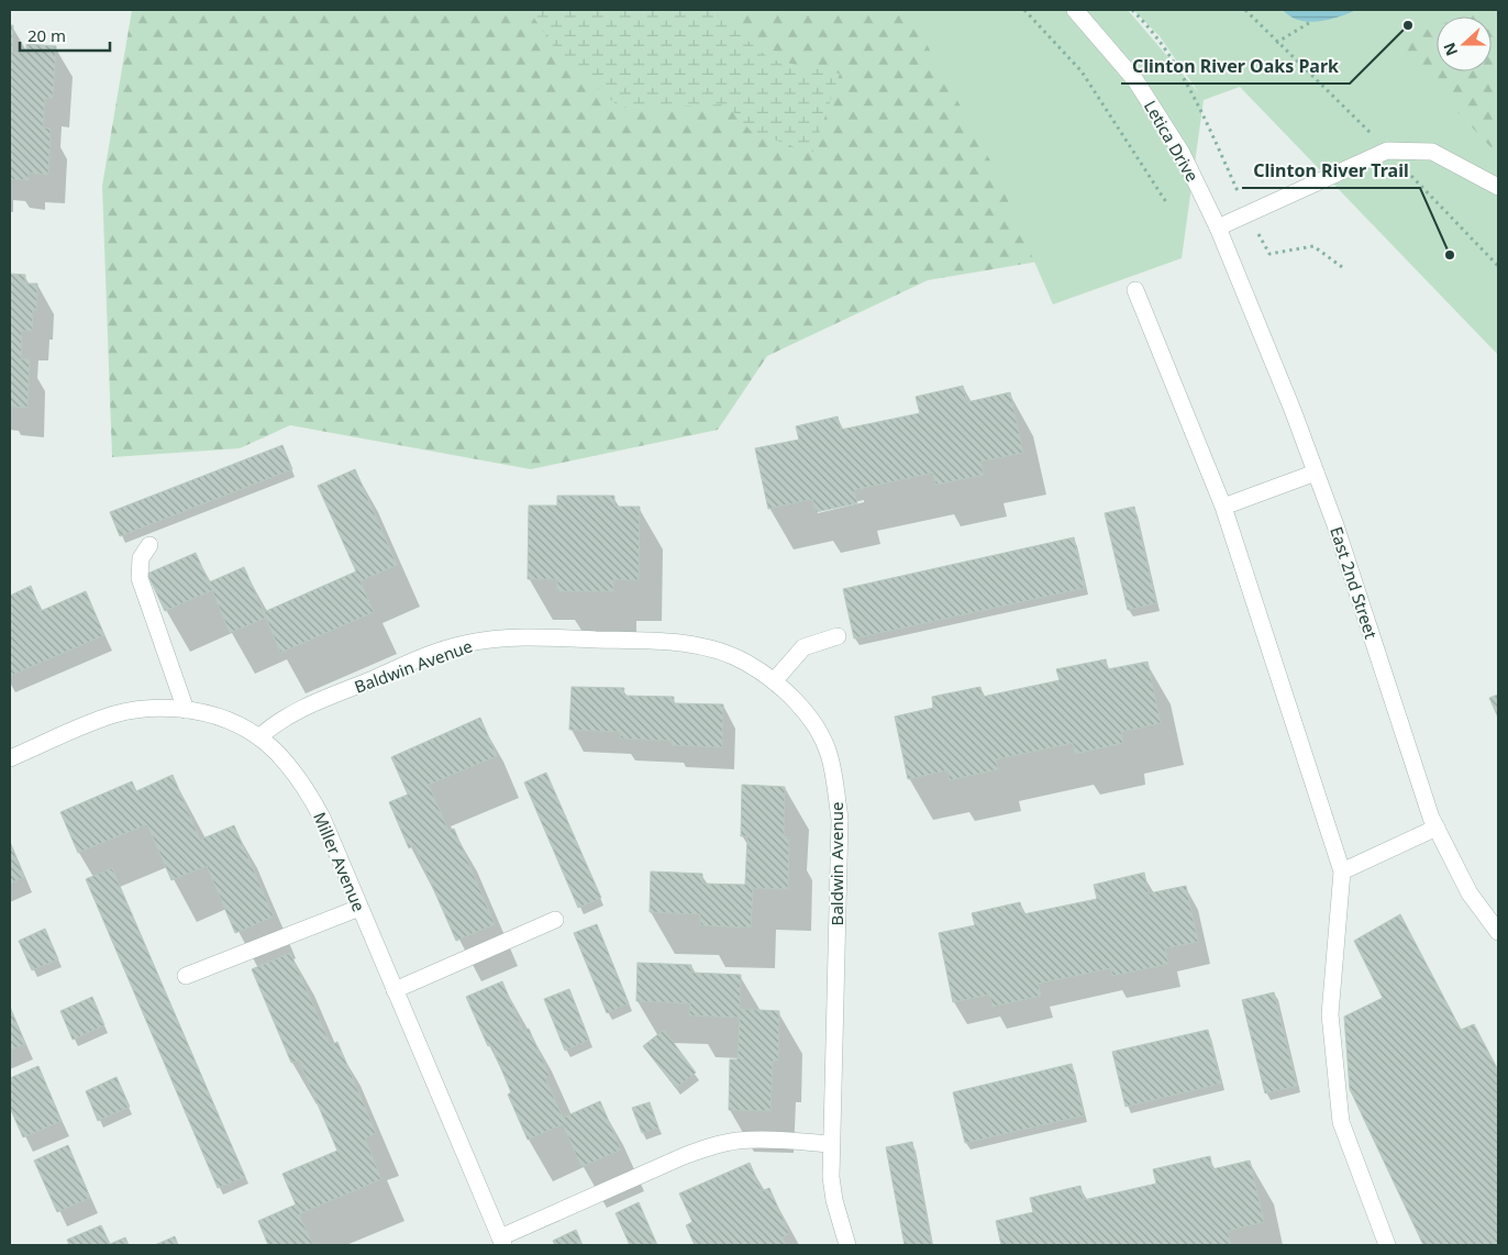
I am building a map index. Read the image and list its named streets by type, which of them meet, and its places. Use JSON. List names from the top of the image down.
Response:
{
  "streets": {
    "street": [
      "Letica Drive",
      "East 2nd Street",
      "Baldwin Avenue",
      "Miller Avenue"
    ]
  },
  "crossings": [
    ["Letica Drive", "East 2nd Street"],
    ["Baldwin Avenue", "Miller Avenue"]
  ],
  "places": ["Clinton River Oaks Park", "Clinton River Trail"],
  "scale_bar": "20 m",
  "north": "left"
}
